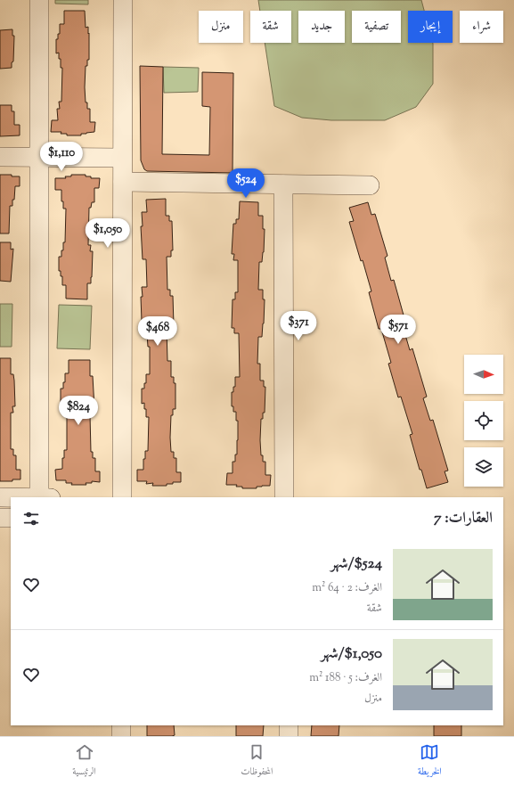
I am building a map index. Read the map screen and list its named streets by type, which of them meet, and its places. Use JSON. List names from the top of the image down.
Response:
{
  "north": "right",
  "page": {
    "chip": [
      "شراء",
      "إيجار",
      "تصفية",
      "جديد",
      "شقة",
      "منزل"
    ],
    "price": [
      "$1,110",
      "$524",
      "$1,050",
      "$371",
      "$571",
      "$468",
      "$824"
    ],
    "heading": "العقارات: 7",
    "list": [
      {
        "name": "$524/شهر",
        "note": "الغرف: 2 · 64 m² · شقة"
      },
      {
        "name": "$1,050/شهر",
        "note": "الغرف: 5 · 188 m² · منزل"
      }
    ],
    "tabs": ["الخريطة", "المحفوظات", "الرئيسية"]
  }
}
